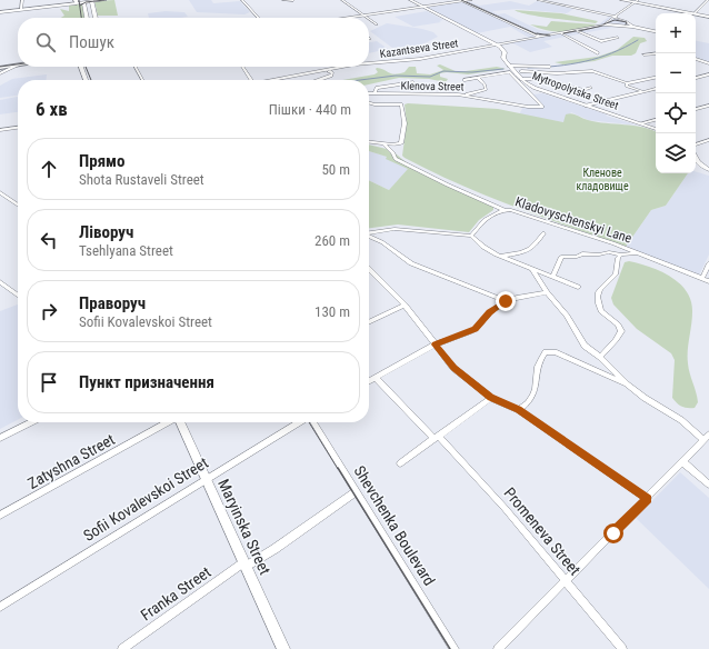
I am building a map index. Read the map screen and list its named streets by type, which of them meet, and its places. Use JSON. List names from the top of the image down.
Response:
{
  "streets": {
    "main road": ["Mytropolytska Street", "Maryinska Street"],
    "street": [
      "Kazantseva Street",
      "Klenova Street",
      "Kladovyschenskyi Lane",
      "Zatyshna Street",
      "Sofii Kovalevskoi Street",
      "Shevchenka Boulevard",
      "Promeneva Street",
      "Franka Street"
    ]
  },
  "crossings": [
    ["Kazantseva Street", "Mytropolytska Street"],
    ["Sofii Kovalevskoi Street", "Maryinska Street"],
    ["Shevchenka Boulevard", "Franka Street"],
    ["Maryinska Street", "Franka Street"]
  ],
  "parks": ["Кленове кладовище"],
  "page": {
    "map_buttons": ["+", "−"],
    "search": "Пошук",
    "heading": ["6 хв", "Пішки · 440 m"],
    "list": [
      ["Прямо", "Shota Rustaveli Street", "50 m"],
      ["Ліворуч", "Tsehlyana Street", "260 m"],
      ["Праворуч", "Sofii Kovalevskoi Street", "130 m"],
      "Пункт призначення"
    ]
  }
}
